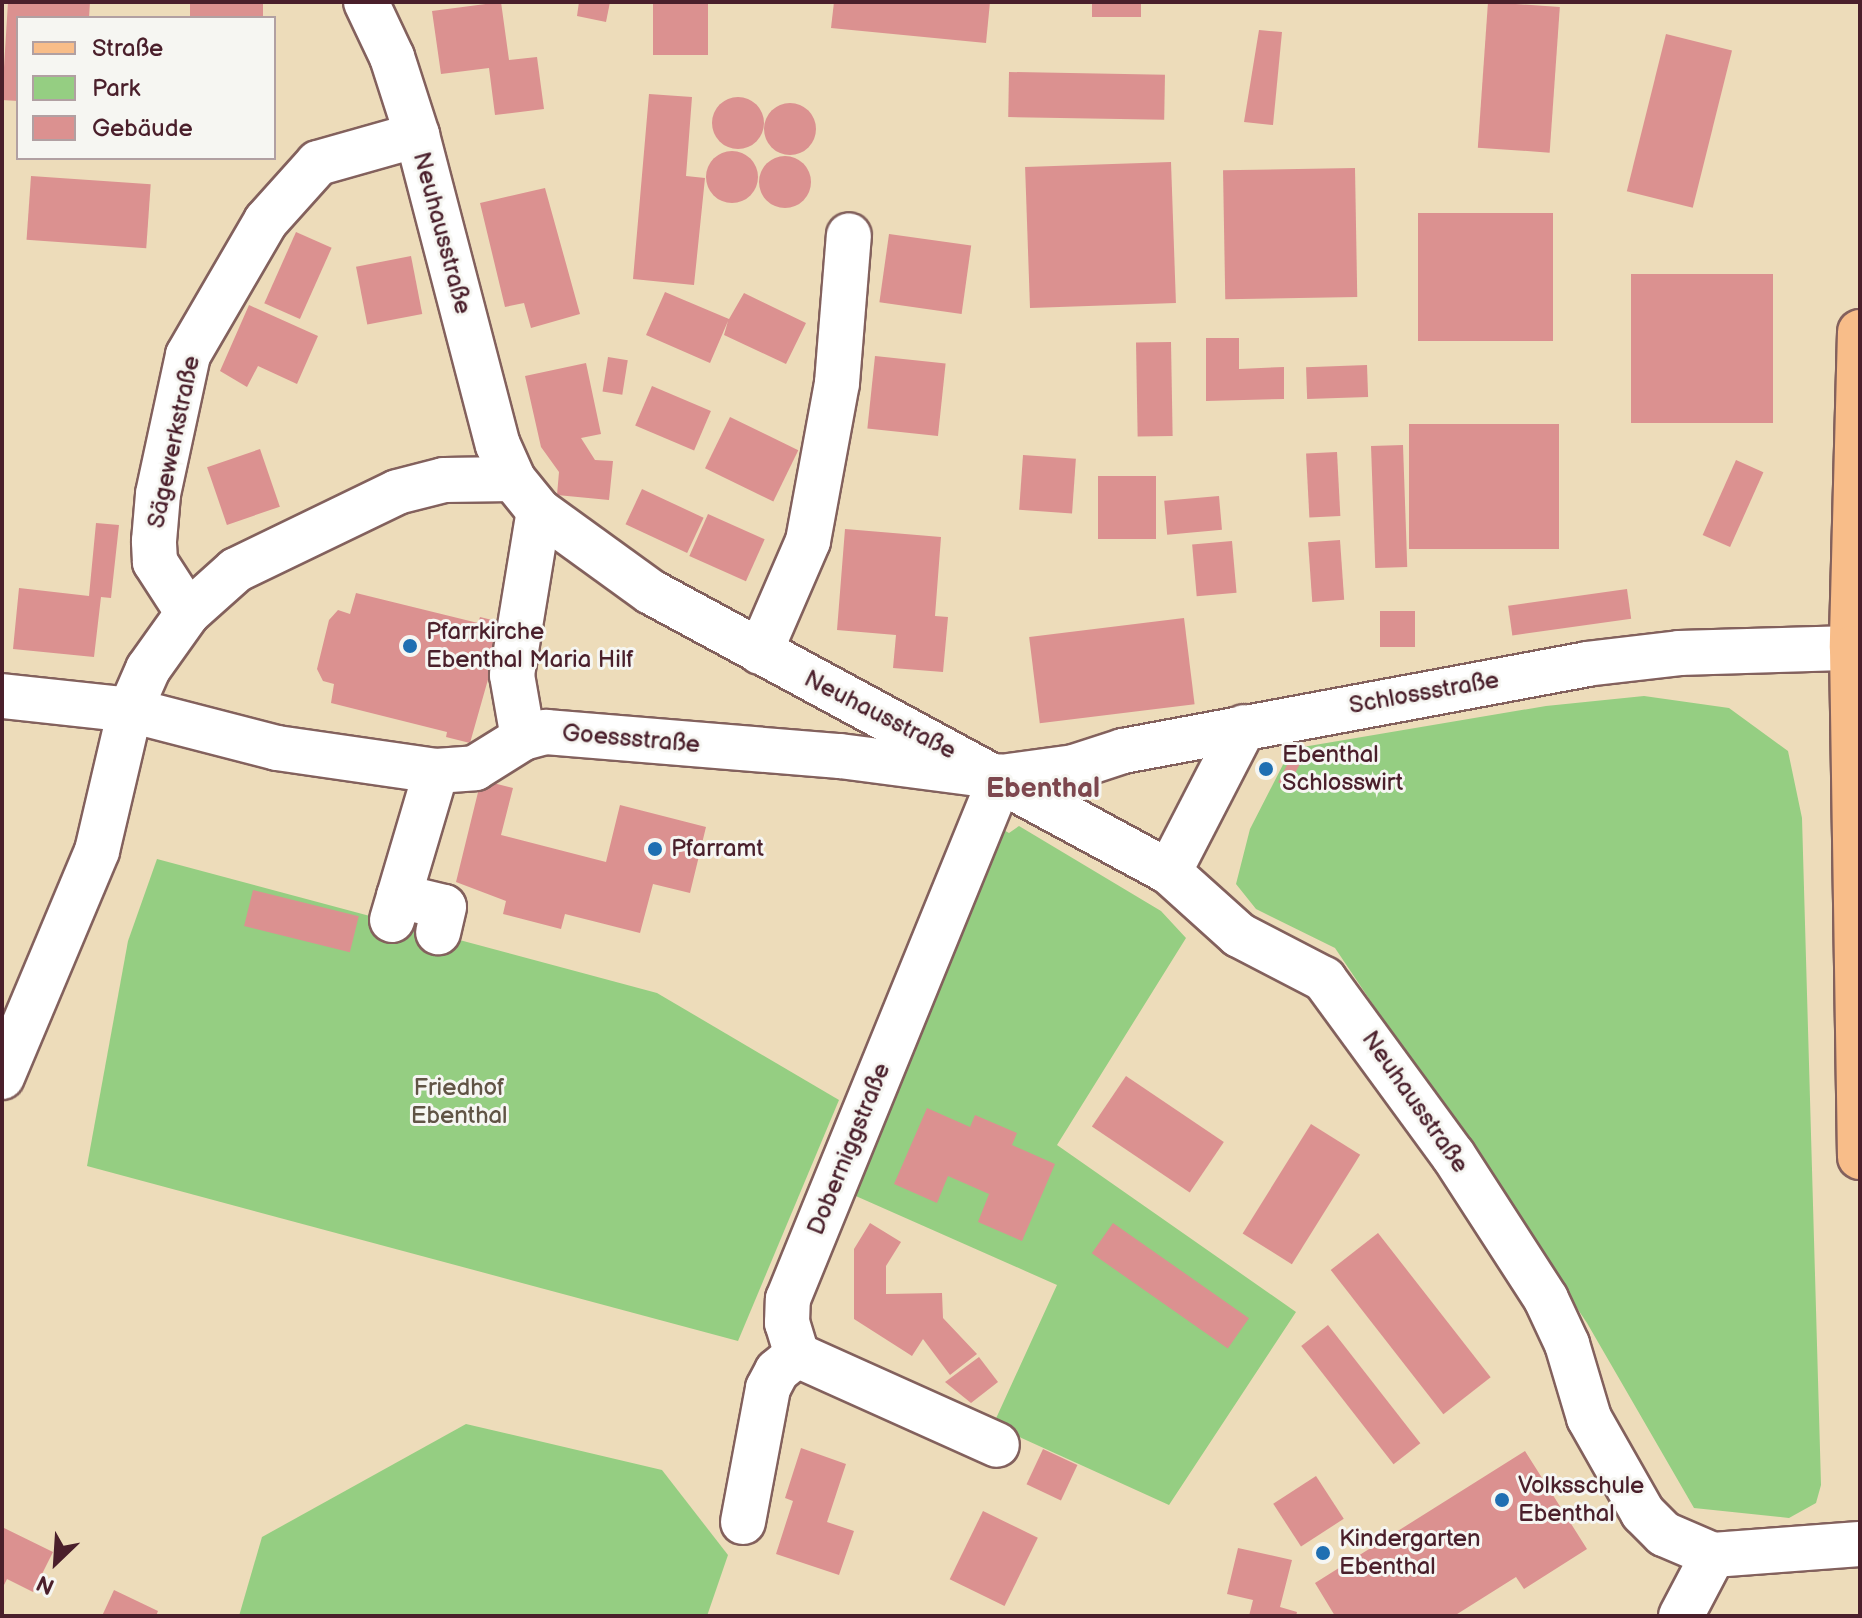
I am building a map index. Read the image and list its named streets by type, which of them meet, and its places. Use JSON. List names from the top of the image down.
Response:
{
  "streets": {
    "street": [
      "Neuhausstraße",
      "Sägewerkstraße",
      "Schlossstraße",
      "Goessstraße",
      "Doberniggstraße"
    ]
  },
  "crossings": [
    ["Neuhausstraße", "Sägewerkstraße"],
    ["Neuhausstraße", "Schlossstraße"],
    ["Neuhausstraße", "Goessstraße"],
    ["Neuhausstraße", "Doberniggstraße"],
    ["Schlossstraße", "Goessstraße"],
    ["Schlossstraße", "Doberniggstraße"],
    ["Goessstraße", "Doberniggstraße"]
  ],
  "districts": ["Ebenthal"],
  "parks": ["Friedhof Ebenthal"],
  "places": [
    "Pfarrkirche Ebenthal Maria Hilf",
    "Ebenthal Schlosswirt",
    "Pfarramt",
    "Volksschule Ebenthal",
    "Kindergarten Ebenthal"
  ],
  "legend": ["Straße", "Park", "Gebäude"],
  "north": "bottom left"
}
